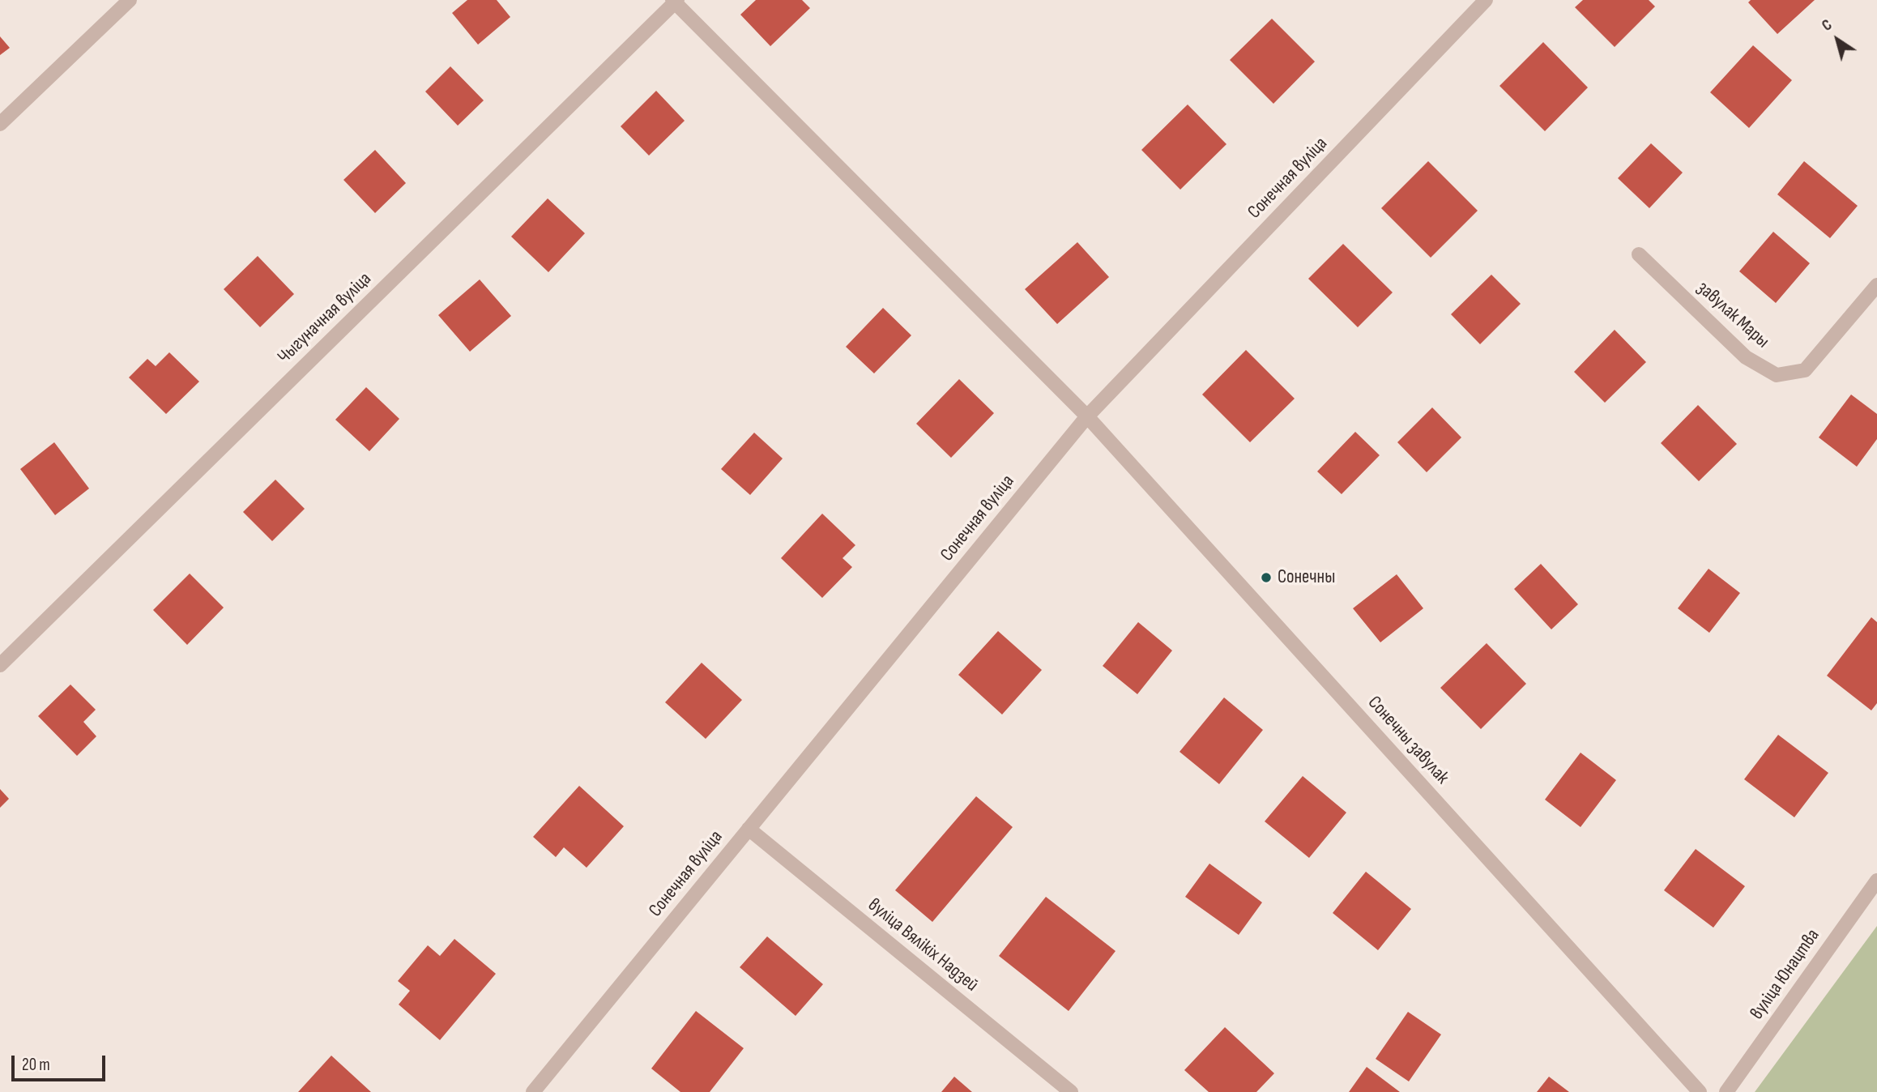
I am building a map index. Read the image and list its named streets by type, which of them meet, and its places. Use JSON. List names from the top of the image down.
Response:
{
  "streets": {
    "street": [
      "Сонечная вуліца",
      "завулак Мары",
      "Чыгуначная вуліца",
      "Сонечны завулак",
      "вуліца Вялікіх Надзей",
      "вуліца Юнацтва"
    ]
  },
  "crossings": [
    ["Сонечная вуліца", "Сонечны завулак"],
    ["Сонечная вуліца", "вуліца Вялікіх Надзей"],
    ["Чыгуначная вуліца", "Сонечны завулак"]
  ],
  "places": ["Сонечны"],
  "scale_bar": "20 m",
  "north": "top left"
}
